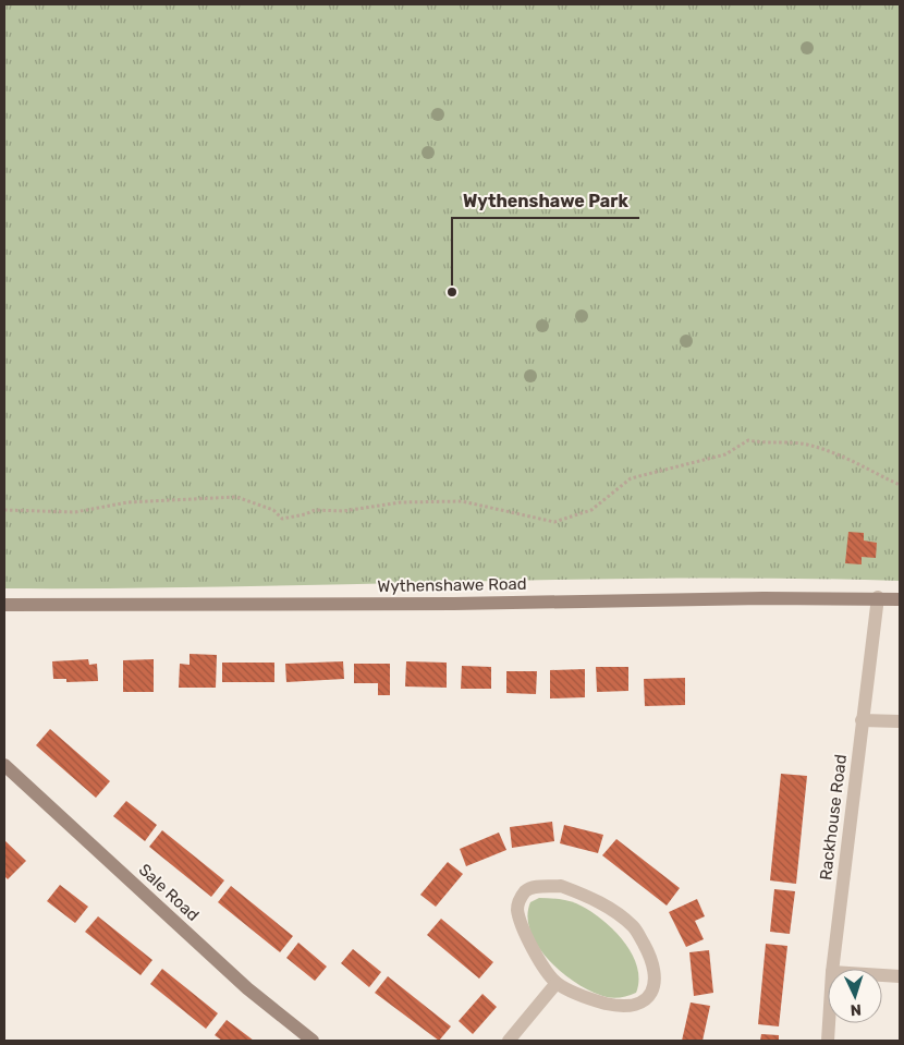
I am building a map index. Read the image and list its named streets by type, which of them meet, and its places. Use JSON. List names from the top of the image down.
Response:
{
  "streets": {
    "main road": ["Wythenshawe Road", "Sale Road"],
    "street": ["Rackhouse Road"]
  },
  "crossings": [
    ["Wythenshawe Road", "Rackhouse Road"]
  ],
  "places": ["Wythenshawe Park"],
  "north": "bottom"
}
